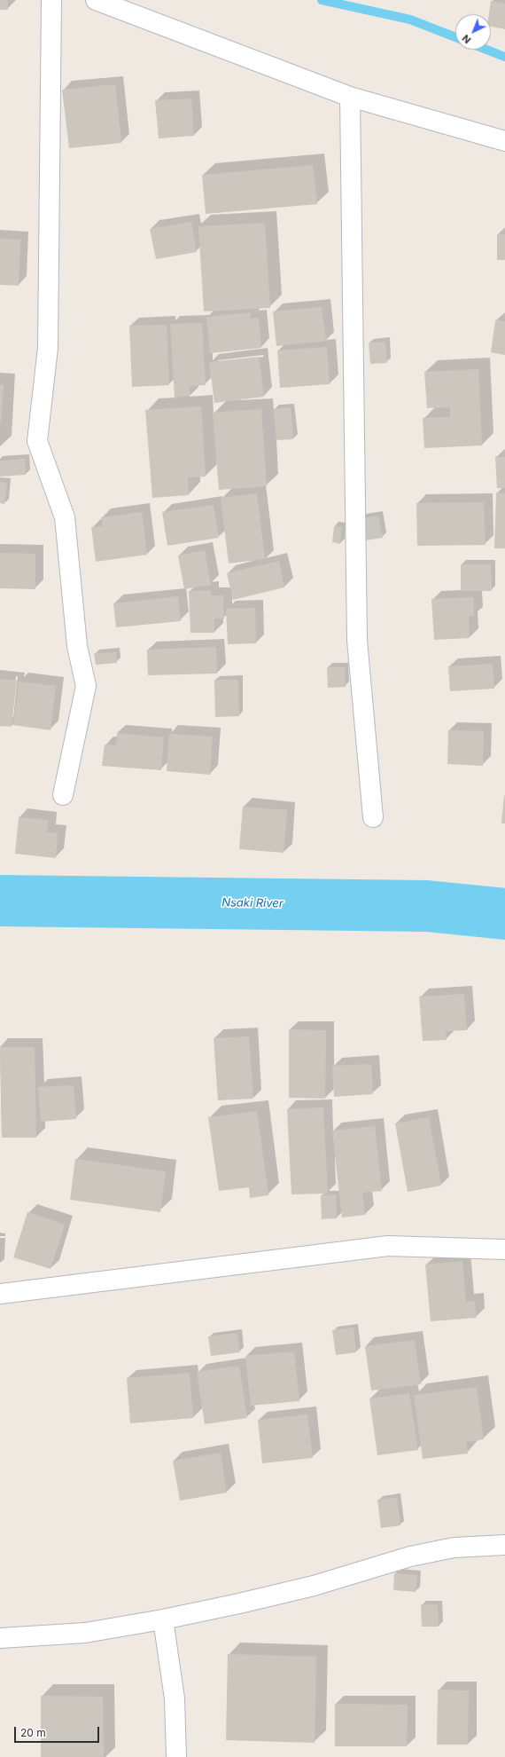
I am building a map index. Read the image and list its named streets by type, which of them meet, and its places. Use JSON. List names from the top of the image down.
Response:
{
  "water": ["Nsaki River"],
  "scale_bar": "20 m",
  "north": "bottom left"
}
